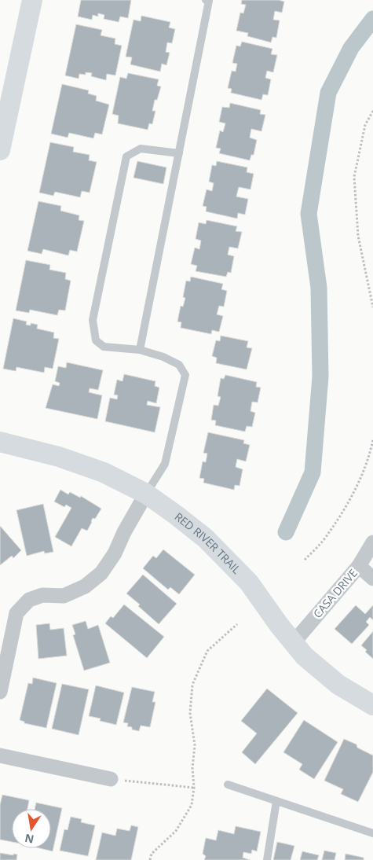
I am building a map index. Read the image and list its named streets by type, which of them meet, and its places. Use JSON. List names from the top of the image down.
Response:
{
  "streets": {
    "street": ["RED RIVER TRAIL", "CASA DRIVE"]
  },
  "crossings": [
    ["RED RIVER TRAIL", "CASA DRIVE"]
  ],
  "north": "bottom"
}
